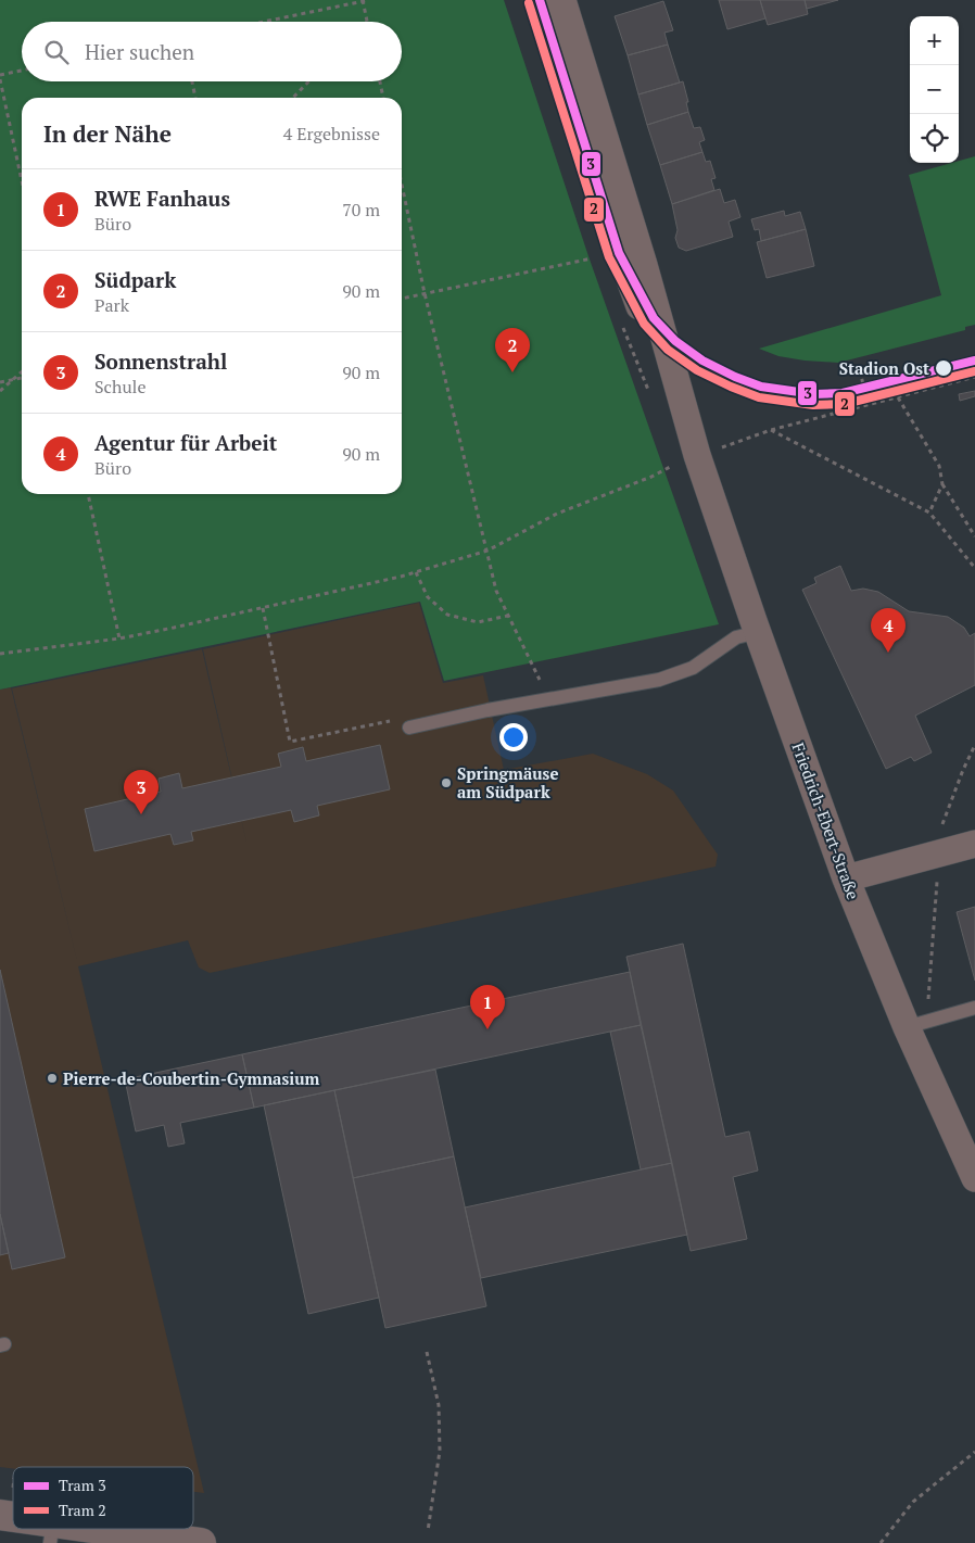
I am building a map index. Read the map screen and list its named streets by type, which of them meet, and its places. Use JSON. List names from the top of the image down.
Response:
{
  "streets": {
    "street": ["Friedrich-Ebert-Straße"]
  },
  "places": ["Stadion Ost", "Springmäuse am Südpark", "Pierre-de-Coubertin-Gymnasium"],
  "lines": ["tram line 3", "tram line 2"],
  "legend": ["Tram 3", "Tram 2"],
  "page": {
    "map_buttons": ["+", "−"],
    "search": "Hier suchen",
    "heading": ["In der Nähe", "4 Ergebnisse"],
    "list": [
      {
        "mark": "1",
        "name": "RWE Fanhaus",
        "note": "Büro",
        "value": "70 m"
      },
      {
        "mark": "2",
        "name": "Südpark",
        "note": "Park",
        "value": "90 m"
      },
      {
        "mark": "3",
        "name": "Sonnenstrahl",
        "note": "Schule",
        "value": "90 m"
      },
      {
        "mark": "4",
        "name": "Agentur für Arbeit",
        "note": "Büro",
        "value": "90 m"
      }
    ],
    "pins": [
      "2",
      "4",
      "3",
      "1"
    ]
  }
}
